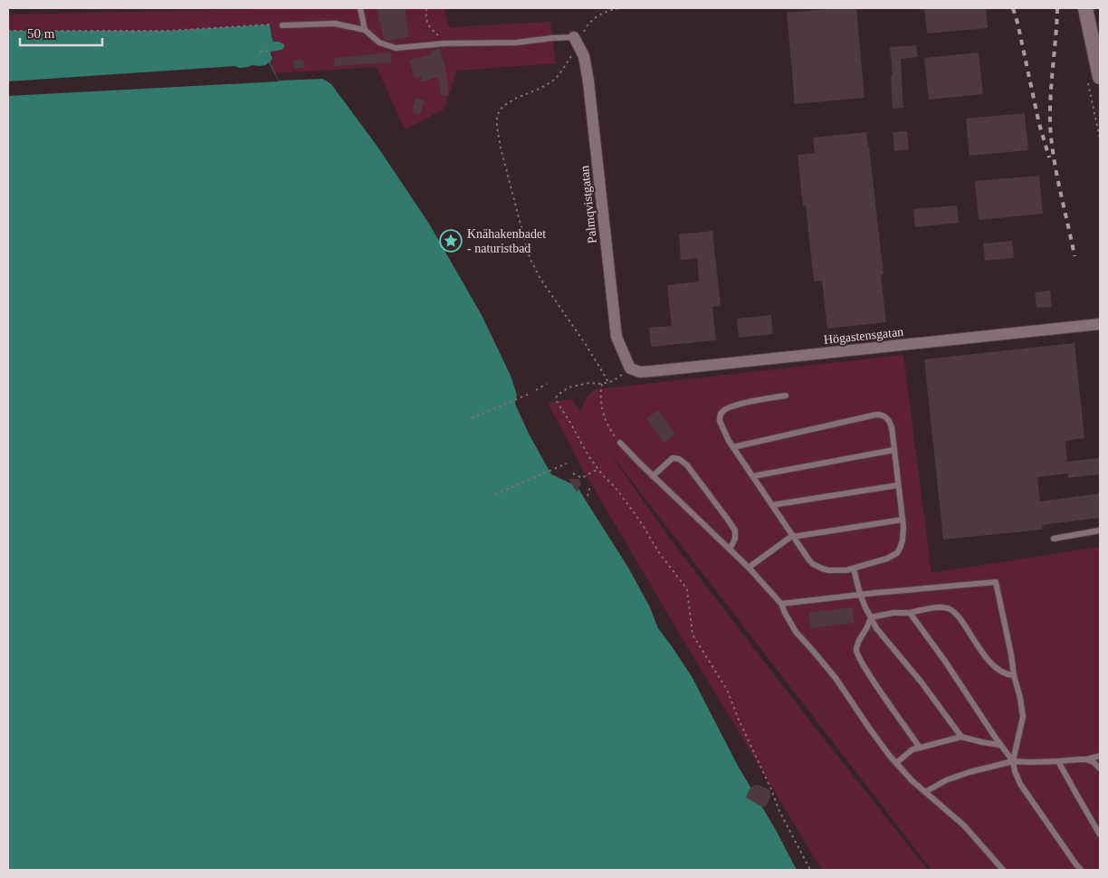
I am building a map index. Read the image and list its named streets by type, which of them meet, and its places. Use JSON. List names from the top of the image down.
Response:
{
  "streets": {
    "street": ["Palmqvistgatan", "Högastensgatan"]
  },
  "crossings": [
    ["Palmqvistgatan", "Högastensgatan"]
  ],
  "places": {
    "place": ["Knähakenbadet - naturistbad"]
  },
  "scale_bar": "50 m"
}
